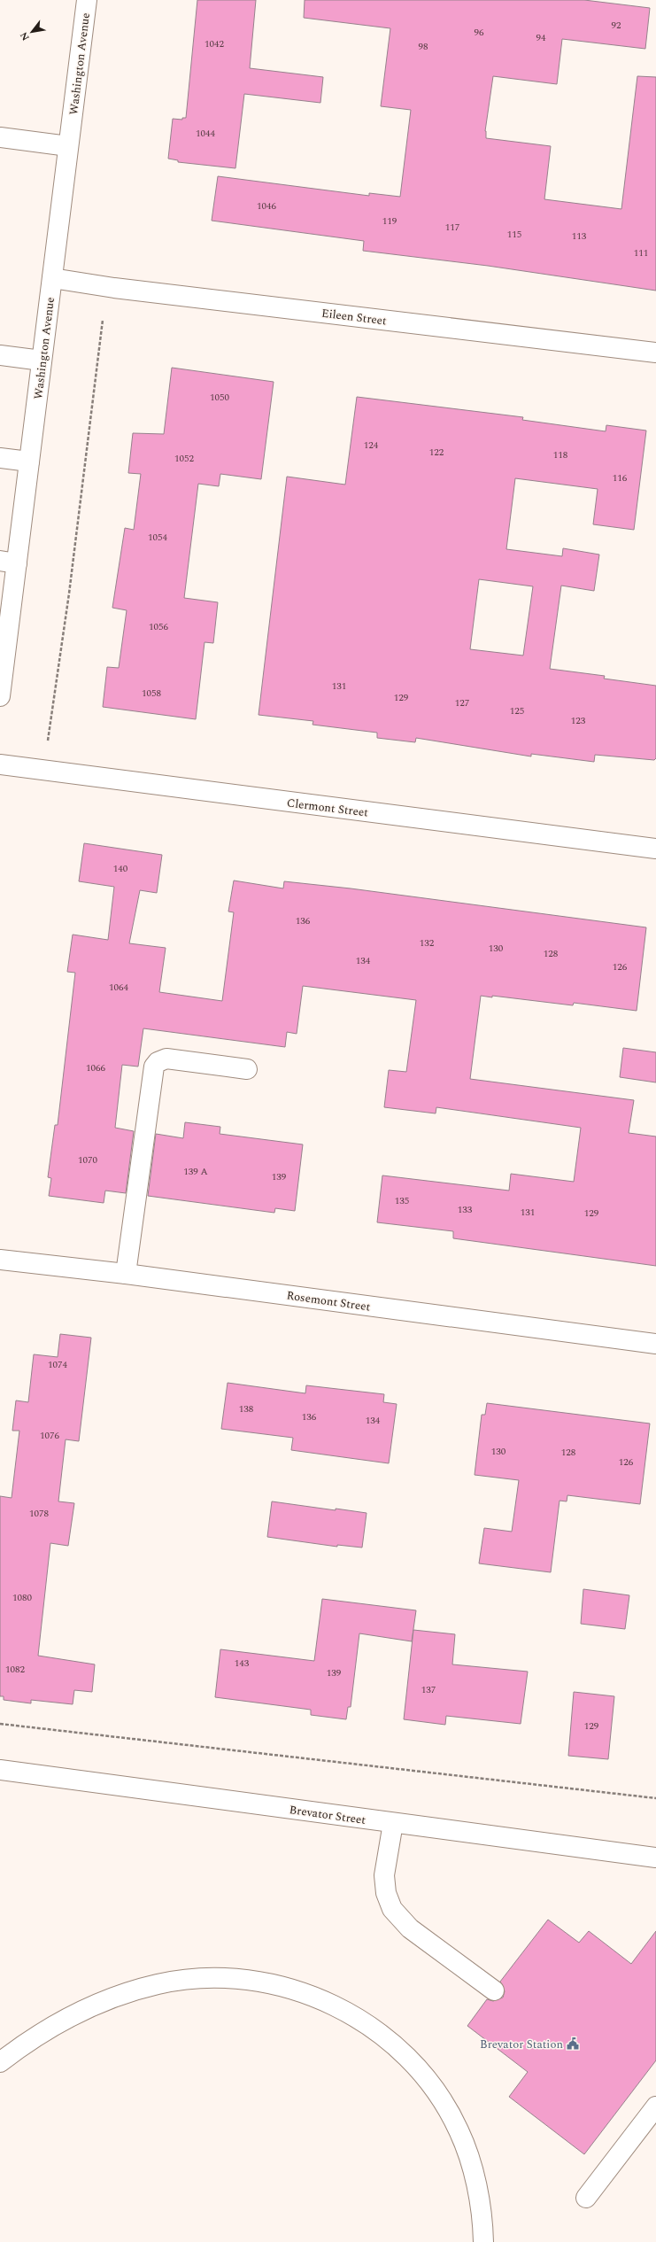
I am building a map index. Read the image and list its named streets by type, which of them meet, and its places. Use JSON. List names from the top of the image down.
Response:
{
  "streets": {
    "main road": [
      "Washington Avenue",
      "Eileen Street",
      "Clermont Street",
      "Rosemont Street",
      "Brevator Street"
    ]
  },
  "crossings": [
    ["Washington Avenue", "Eileen Street"]
  ],
  "places": {
    "public building": ["Brevator Station"]
  },
  "house_numbers": [
    "92",
    "96",
    "94",
    "1042",
    "98",
    "1044",
    "1046",
    "119",
    "117",
    "115",
    "113",
    "111",
    "1050",
    "124",
    "122",
    "118",
    "1052",
    "116",
    "1054",
    "1056",
    "131",
    "1058",
    "129",
    "127",
    "125",
    "123",
    "140",
    "136",
    "132",
    "130",
    "128",
    "134",
    "126",
    "1064",
    "1066",
    "1070",
    "139 A",
    "139",
    "135",
    "133",
    "131",
    "129",
    "1074",
    "138",
    "136",
    "134",
    "1076",
    "130",
    "128",
    "126",
    "1078",
    "1080",
    "143",
    "1082",
    "139",
    "137",
    "129"
  ],
  "north": "bottom left"
}
